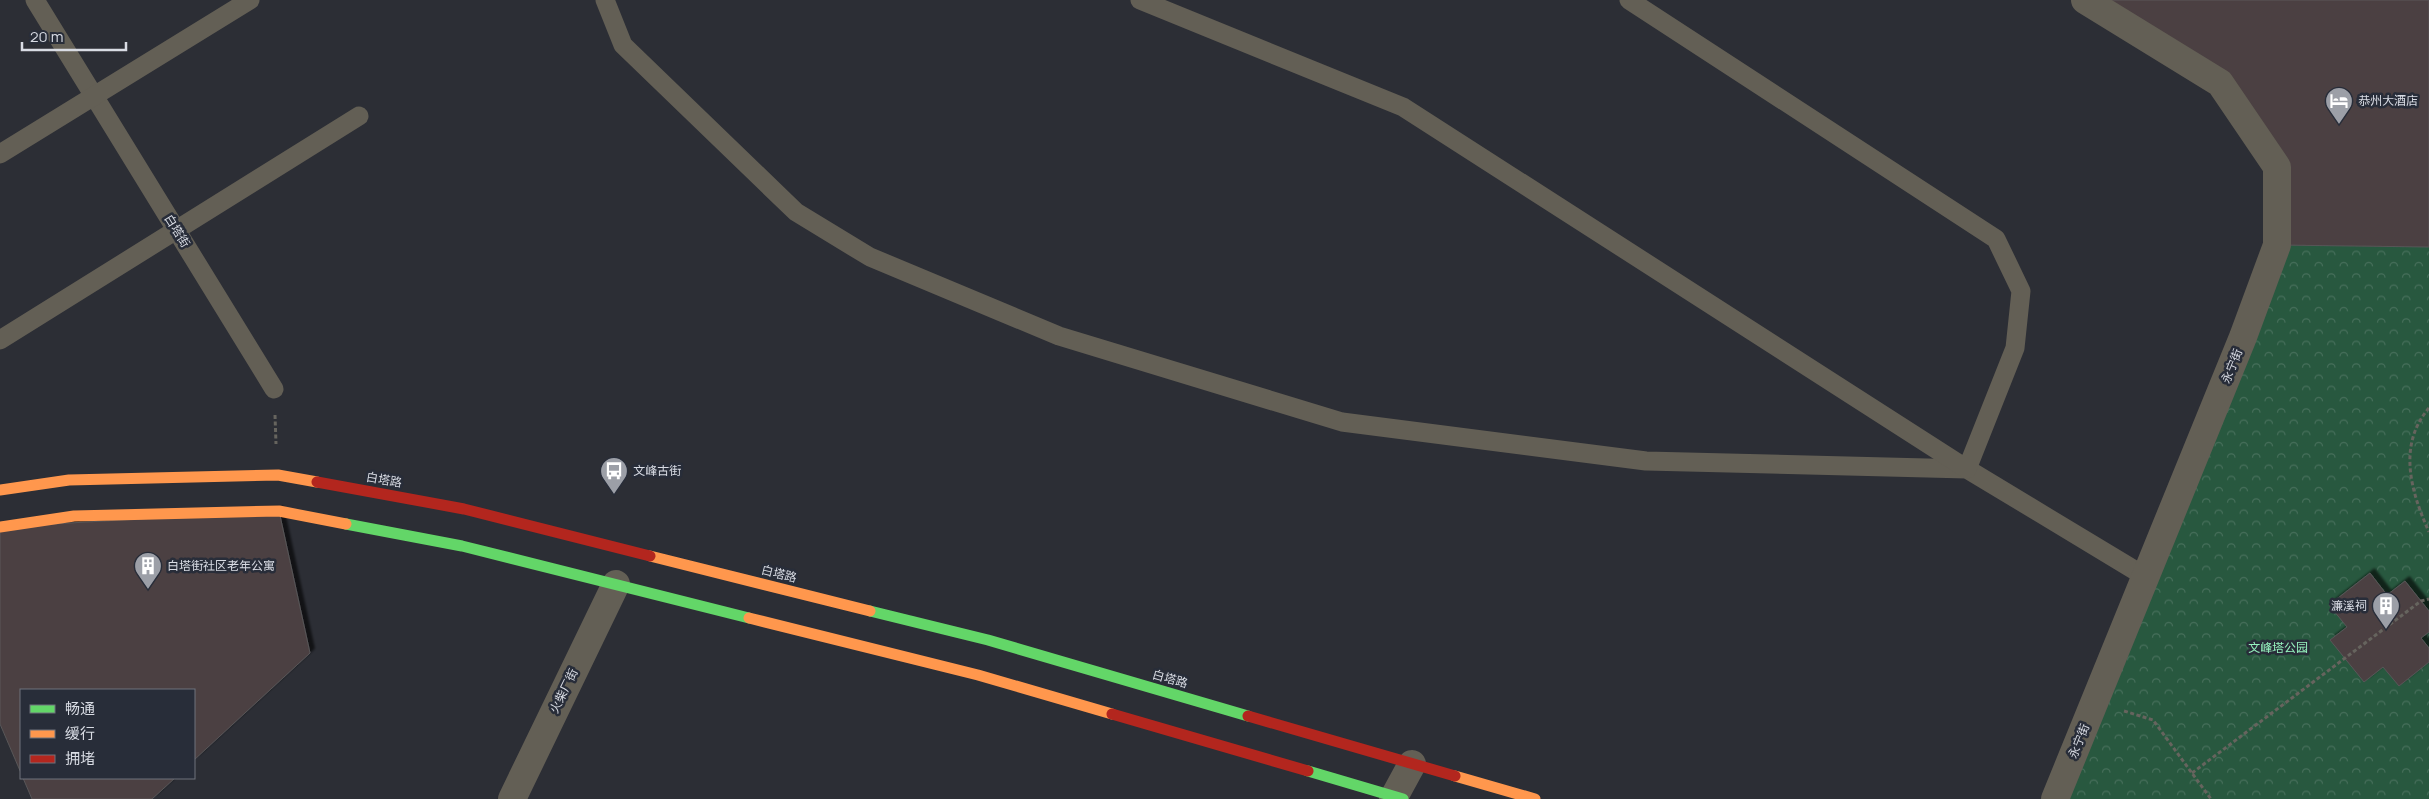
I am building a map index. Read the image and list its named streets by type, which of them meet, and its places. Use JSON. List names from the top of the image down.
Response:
{
  "streets": {
    "street": ["永宁街", "白塔路", "火柴厂街"],
    "lane": ["白塔街"]
  },
  "parks": ["文峰塔公园"],
  "places": {
    "hotel": ["恭州大酒店"],
    "bus stop": ["文峰古街"],
    "building": ["白塔街社区老年公寓", "濂溪祠"]
  },
  "legend": ["畅通", "缓行", "拥堵"],
  "scale_bar": "20 m"
}
